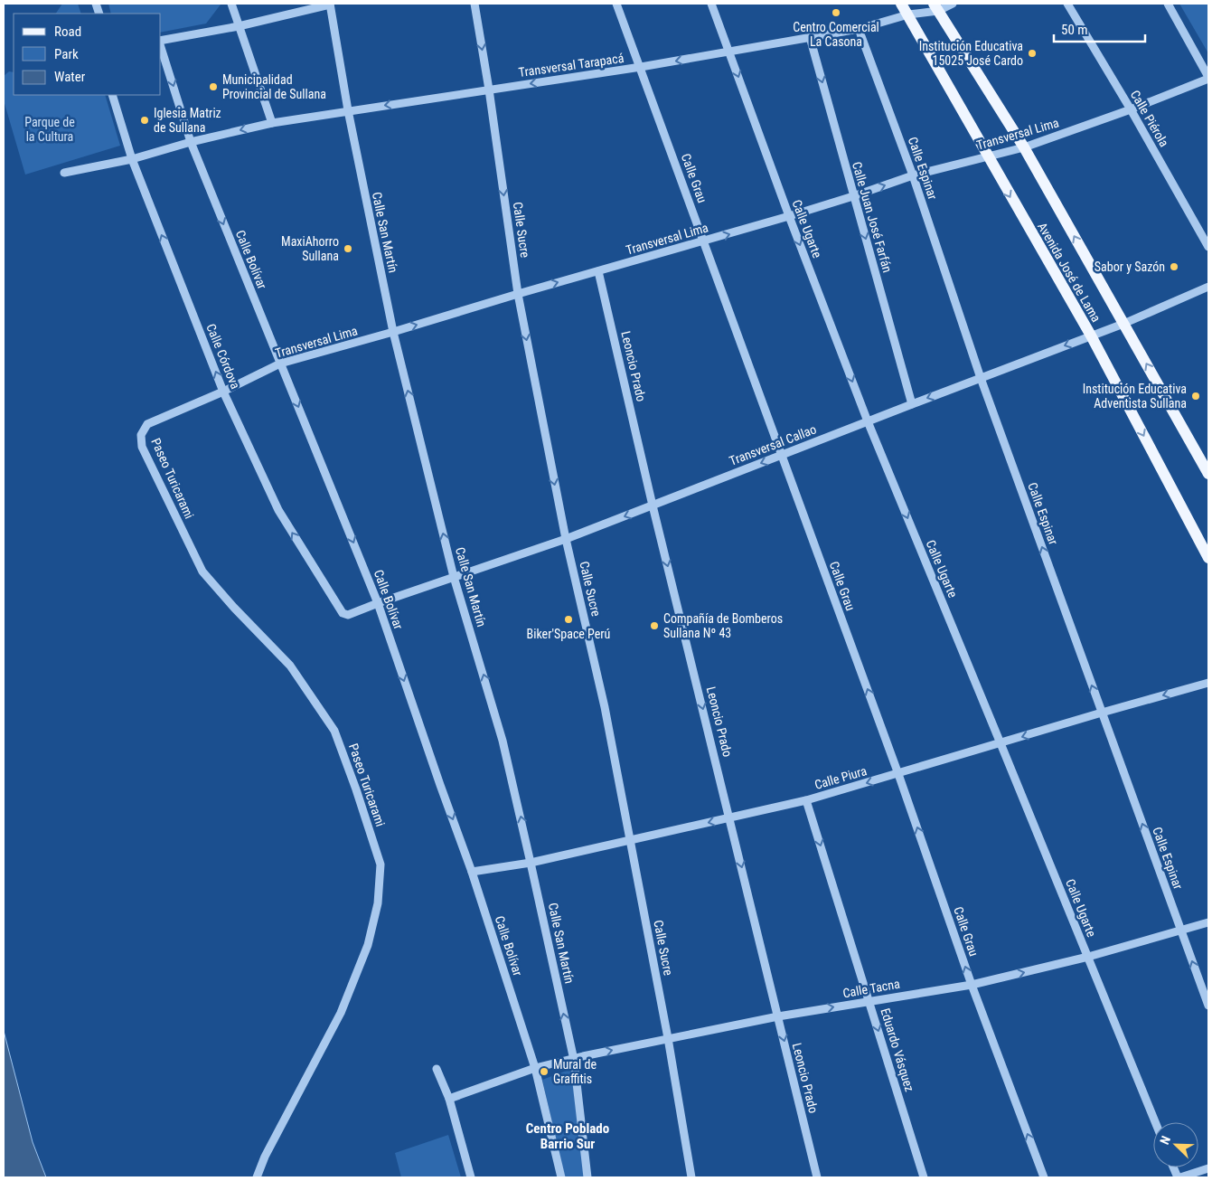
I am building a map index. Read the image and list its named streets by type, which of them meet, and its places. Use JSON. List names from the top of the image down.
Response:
{
  "streets": {
    "main road": ["Avenida José de Lama"],
    "street": [
      "Transversal Tarapacá",
      "Calle Piérola",
      "Transversal Lima",
      "Calle Espinar",
      "Calle Grau",
      "Calle Juan José Farfán",
      "Calle Ugarte",
      "Calle Sucre",
      "Calle San Martín",
      "Calle Bolívar",
      "Calle Córdova",
      "Leoncio Prado",
      "Transversal Callao",
      "Paseo Turicarami",
      "Calle Piura",
      "Calle Tacna",
      "Eduardo Vásquez"
    ]
  },
  "crossings": [
    ["Transversal Tarapacá", "Calle Espinar"],
    ["Transversal Tarapacá", "Calle Grau"],
    ["Transversal Tarapacá", "Calle Juan José Farfán"],
    ["Transversal Tarapacá", "Calle Ugarte"],
    ["Transversal Tarapacá", "Calle Sucre"],
    ["Transversal Tarapacá", "Calle San Martín"],
    ["Transversal Tarapacá", "Calle Bolívar"],
    ["Transversal Tarapacá", "Avenida José de Lama"],
    ["Transversal Tarapacá", "Calle Córdova"],
    ["Calle Piérola", "Transversal Lima"],
    ["Transversal Lima", "Calle Espinar"],
    ["Transversal Lima", "Calle Grau"],
    ["Transversal Lima", "Calle Juan José Farfán"],
    ["Transversal Lima", "Calle Ugarte"],
    ["Transversal Lima", "Calle Sucre"],
    ["Transversal Lima", "Calle San Martín"],
    ["Transversal Lima", "Calle Bolívar"],
    ["Transversal Lima", "Avenida José de Lama"],
    ["Transversal Lima", "Calle Córdova"],
    ["Transversal Lima", "Leoncio Prado"],
    ["Transversal Lima", "Paseo Turicarami"],
    ["Calle Espinar", "Transversal Callao"],
    ["Calle Espinar", "Calle Piura"],
    ["Calle Espinar", "Calle Tacna"],
    ["Calle Grau", "Transversal Callao"],
    ["Calle Grau", "Calle Piura"],
    ["Calle Grau", "Calle Tacna"],
    ["Calle Juan José Farfán", "Transversal Callao"],
    ["Calle Ugarte", "Transversal Callao"],
    ["Calle Ugarte", "Calle Piura"],
    ["Calle Ugarte", "Calle Tacna"],
    ["Calle Sucre", "Transversal Callao"],
    ["Calle Sucre", "Calle Piura"],
    ["Calle Sucre", "Calle Tacna"],
    ["Calle San Martín", "Transversal Callao"],
    ["Calle San Martín", "Calle Piura"],
    ["Calle San Martín", "Calle Tacna"],
    ["Calle Bolívar", "Transversal Callao"],
    ["Calle Bolívar", "Calle Piura"],
    ["Calle Bolívar", "Calle Tacna"],
    ["Avenida José de Lama", "Transversal Callao"],
    ["Calle Córdova", "Transversal Callao"],
    ["Leoncio Prado", "Transversal Callao"],
    ["Leoncio Prado", "Calle Piura"],
    ["Leoncio Prado", "Calle Tacna"],
    ["Calle Piura", "Eduardo Vásquez"],
    ["Calle Tacna", "Eduardo Vásquez"]
  ],
  "one_way": [
    "Transversal Tarapacá",
    "Calle Espinar",
    "Calle Grau",
    "Calle Juan José Farfán",
    "Calle Ugarte",
    "Calle Sucre",
    "Calle San Martín",
    "Calle Bolívar",
    "Calle Córdova",
    "Leoncio Prado",
    "Transversal Callao",
    "Calle Piura",
    "Calle Tacna",
    "Eduardo Vásquez"
  ],
  "districts": ["Centro Poblado Barrio Sur"],
  "parks": ["Parque de la Cultura"],
  "places": [
    "Centro Comercial La Casona",
    "Institución Educativa 15025 José Cardo",
    "Municipalidad Provincial de Sullana",
    "Iglesia Matriz de Sullana",
    "MaxiAhorro Sullana",
    "Sabor y Sazón",
    "Institución Educativa Adventista Sullana",
    "Biker'Space Perú",
    "Compañía de Bomberos Sullana Nº 43",
    "Mural de Graffitis"
  ],
  "legend": ["Road", "Park", "Water"],
  "scale_bar": "50 m",
  "north": "top left"
}
